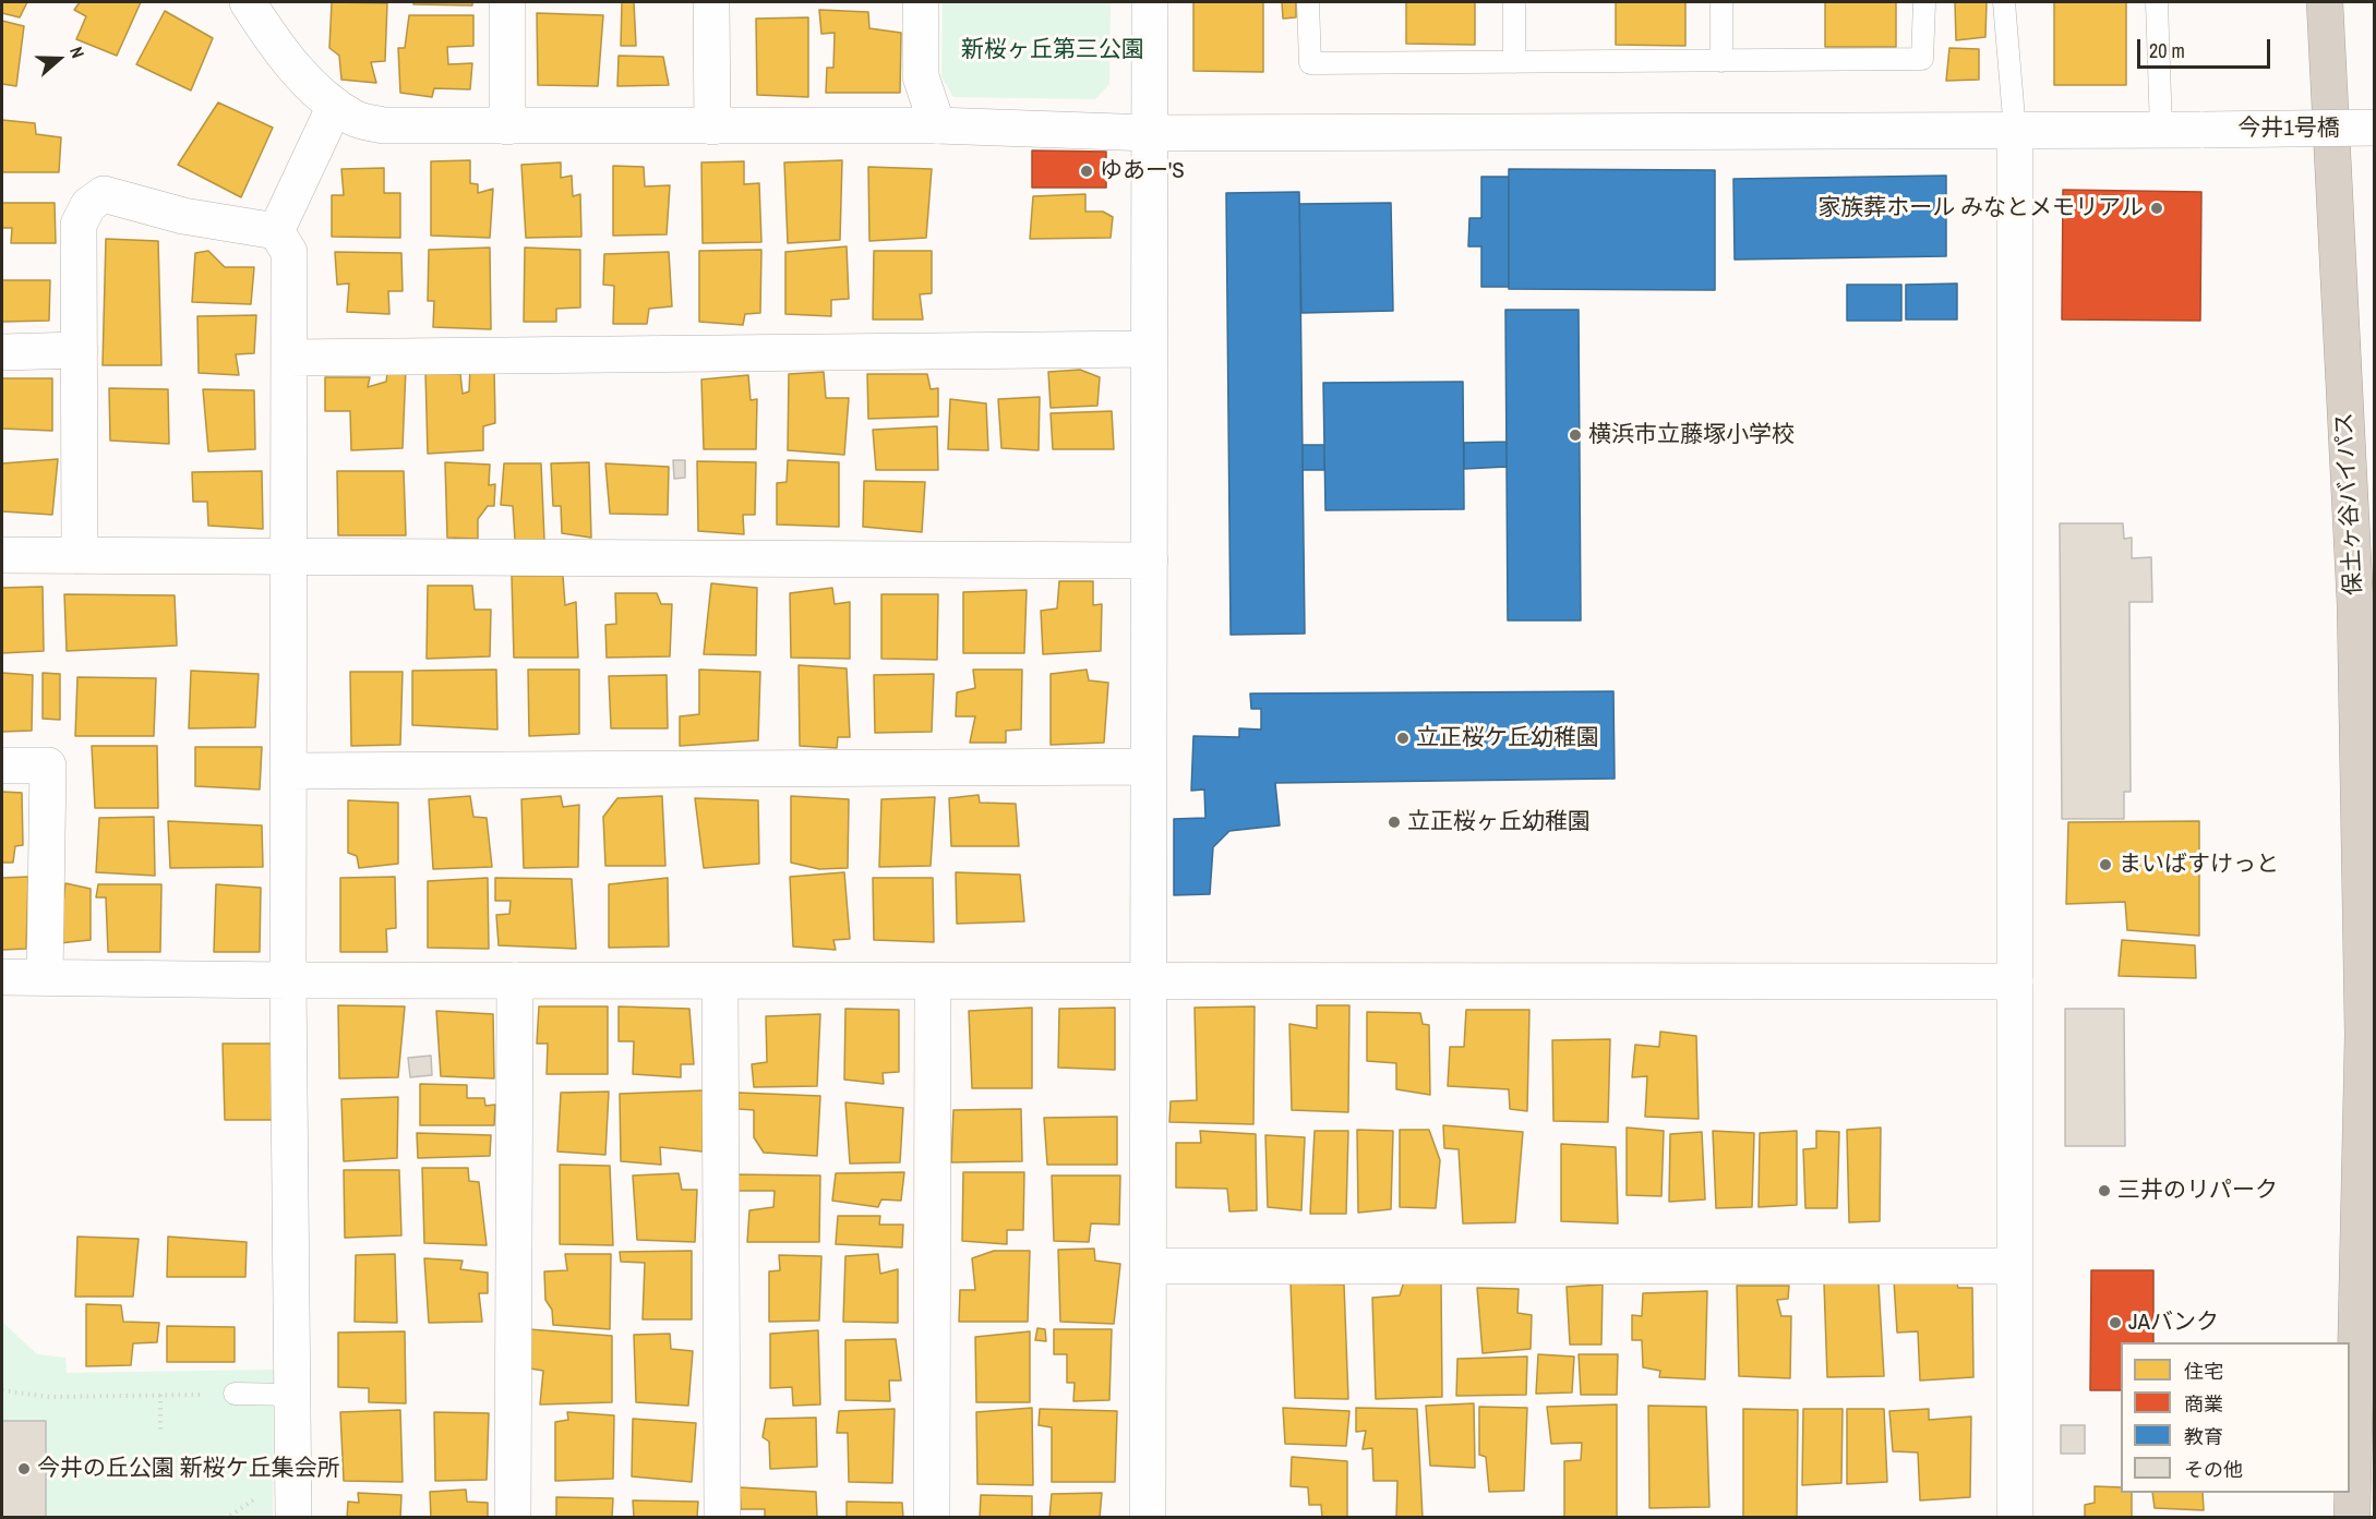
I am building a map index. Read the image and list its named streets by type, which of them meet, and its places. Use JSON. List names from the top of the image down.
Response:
{
  "streets": {
    "highway": ["保土ヶ谷バイパス"],
    "street": ["今井1号橋"]
  },
  "parks": ["新桜ヶ丘第三公園"],
  "places": [
    "ゆあー'S",
    "家族葬ホール みなとメモリアル",
    "横浜市立藤塚小学校",
    "立正桜ケ丘幼稚園",
    "立正桜ヶ丘幼稚園",
    "まいばすけっと",
    "三井のリパーク",
    "JAバンク",
    "今井の丘公園 新桜ケ丘集会所"
  ],
  "legend": [
    "住宅",
    "商業",
    "教育",
    "その他"
  ],
  "scale_bar": "20 m",
  "north": "right"
}
